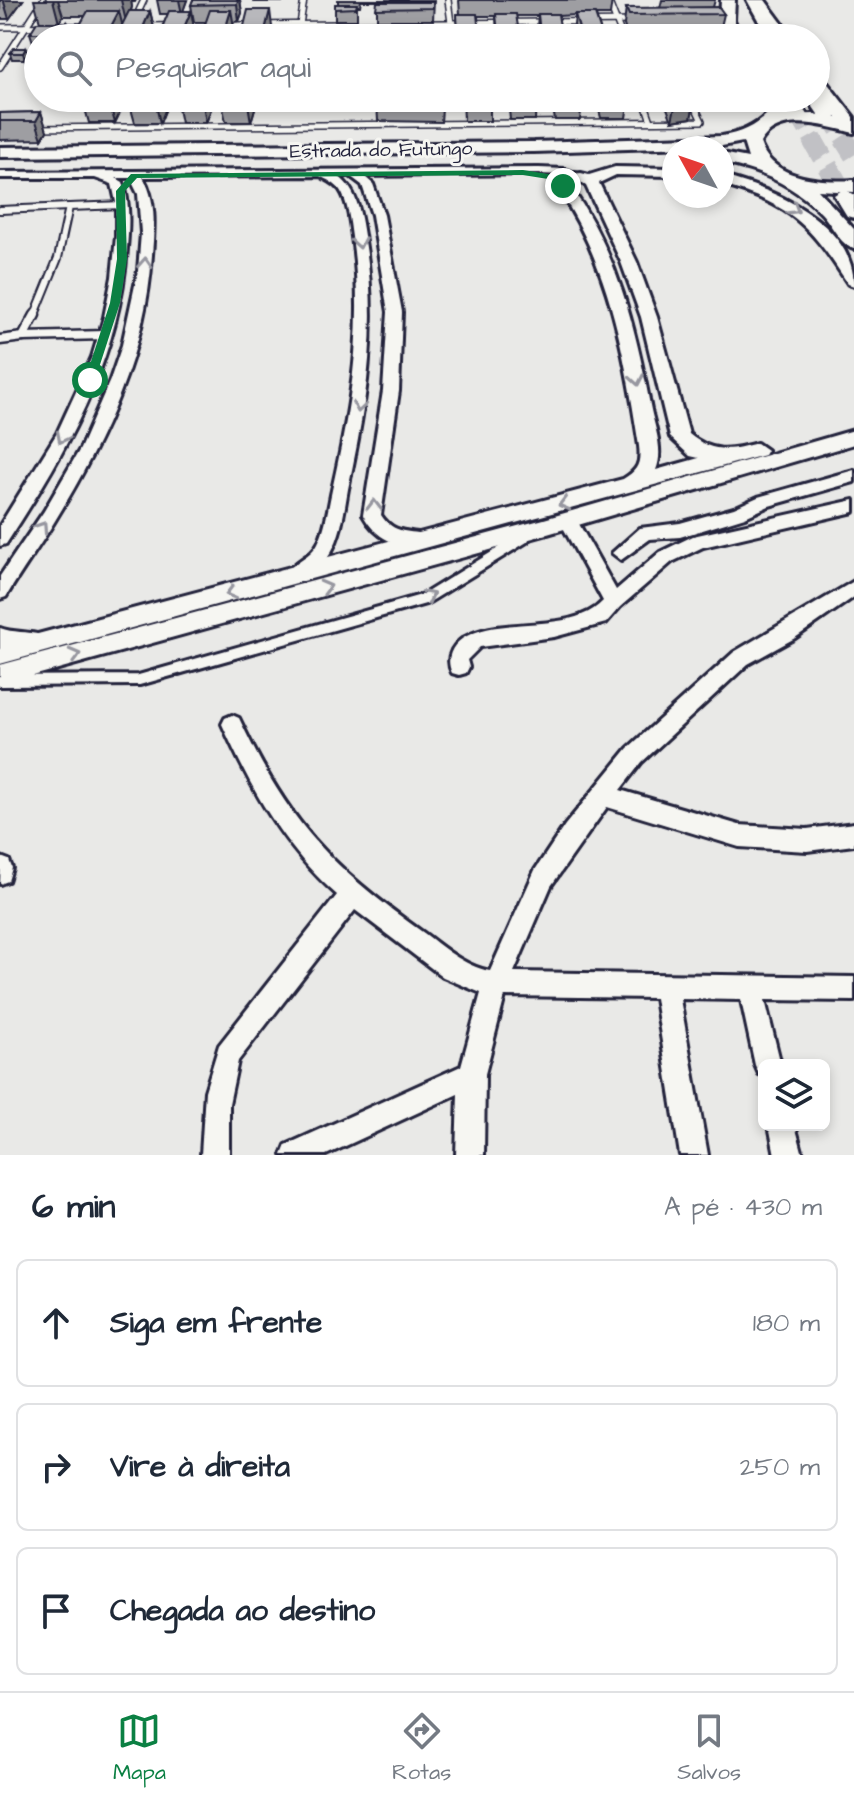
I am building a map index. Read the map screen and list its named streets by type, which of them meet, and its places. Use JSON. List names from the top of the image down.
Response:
{
  "streets": {
    "main road": ["Estrada do Futungo"]
  },
  "north": "top left",
  "page": {
    "search": "Pesquisar aqui",
    "heading": ["6 min", "A pé · 430 m"],
    "list": [
      ["Siga em frente", "180 m"],
      ["Vire à direita", "250 m"],
      "Chegada ao destino"
    ],
    "nav": ["Mapa", "Rotas", "Salvos"]
  }
}
